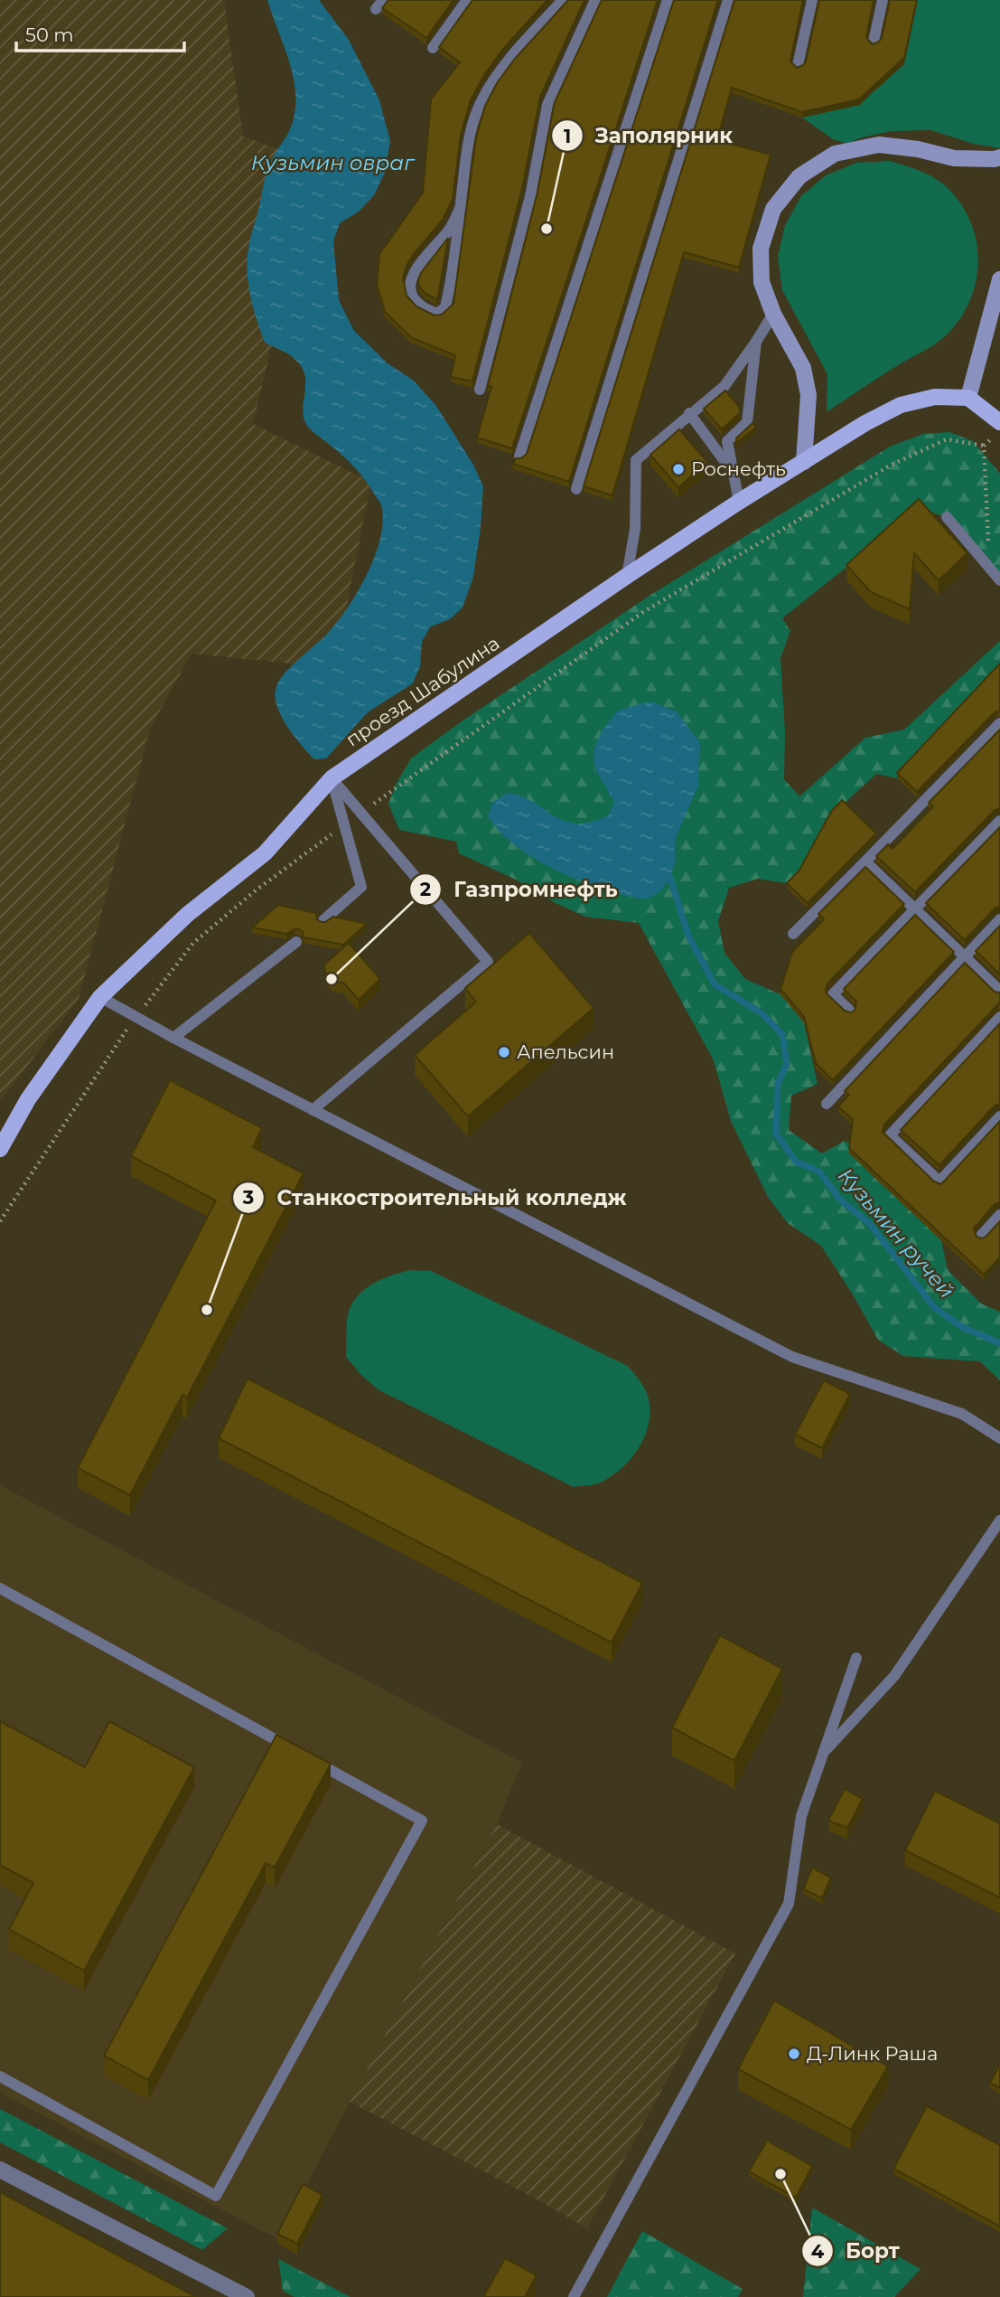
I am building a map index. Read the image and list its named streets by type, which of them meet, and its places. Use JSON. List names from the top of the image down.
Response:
{
  "streets": {
    "main road": ["проезд Шабулина"]
  },
  "water": ["Кузьмин овраг", "Кузьмин ручей"],
  "places": [
    "Заполярник",
    "Роснефть",
    "Газпромнефть",
    "Апельсин",
    "Станкостроительный колледж",
    "Д-Линк Раша",
    "Борт"
  ],
  "scale_bar": "50 m"
}
